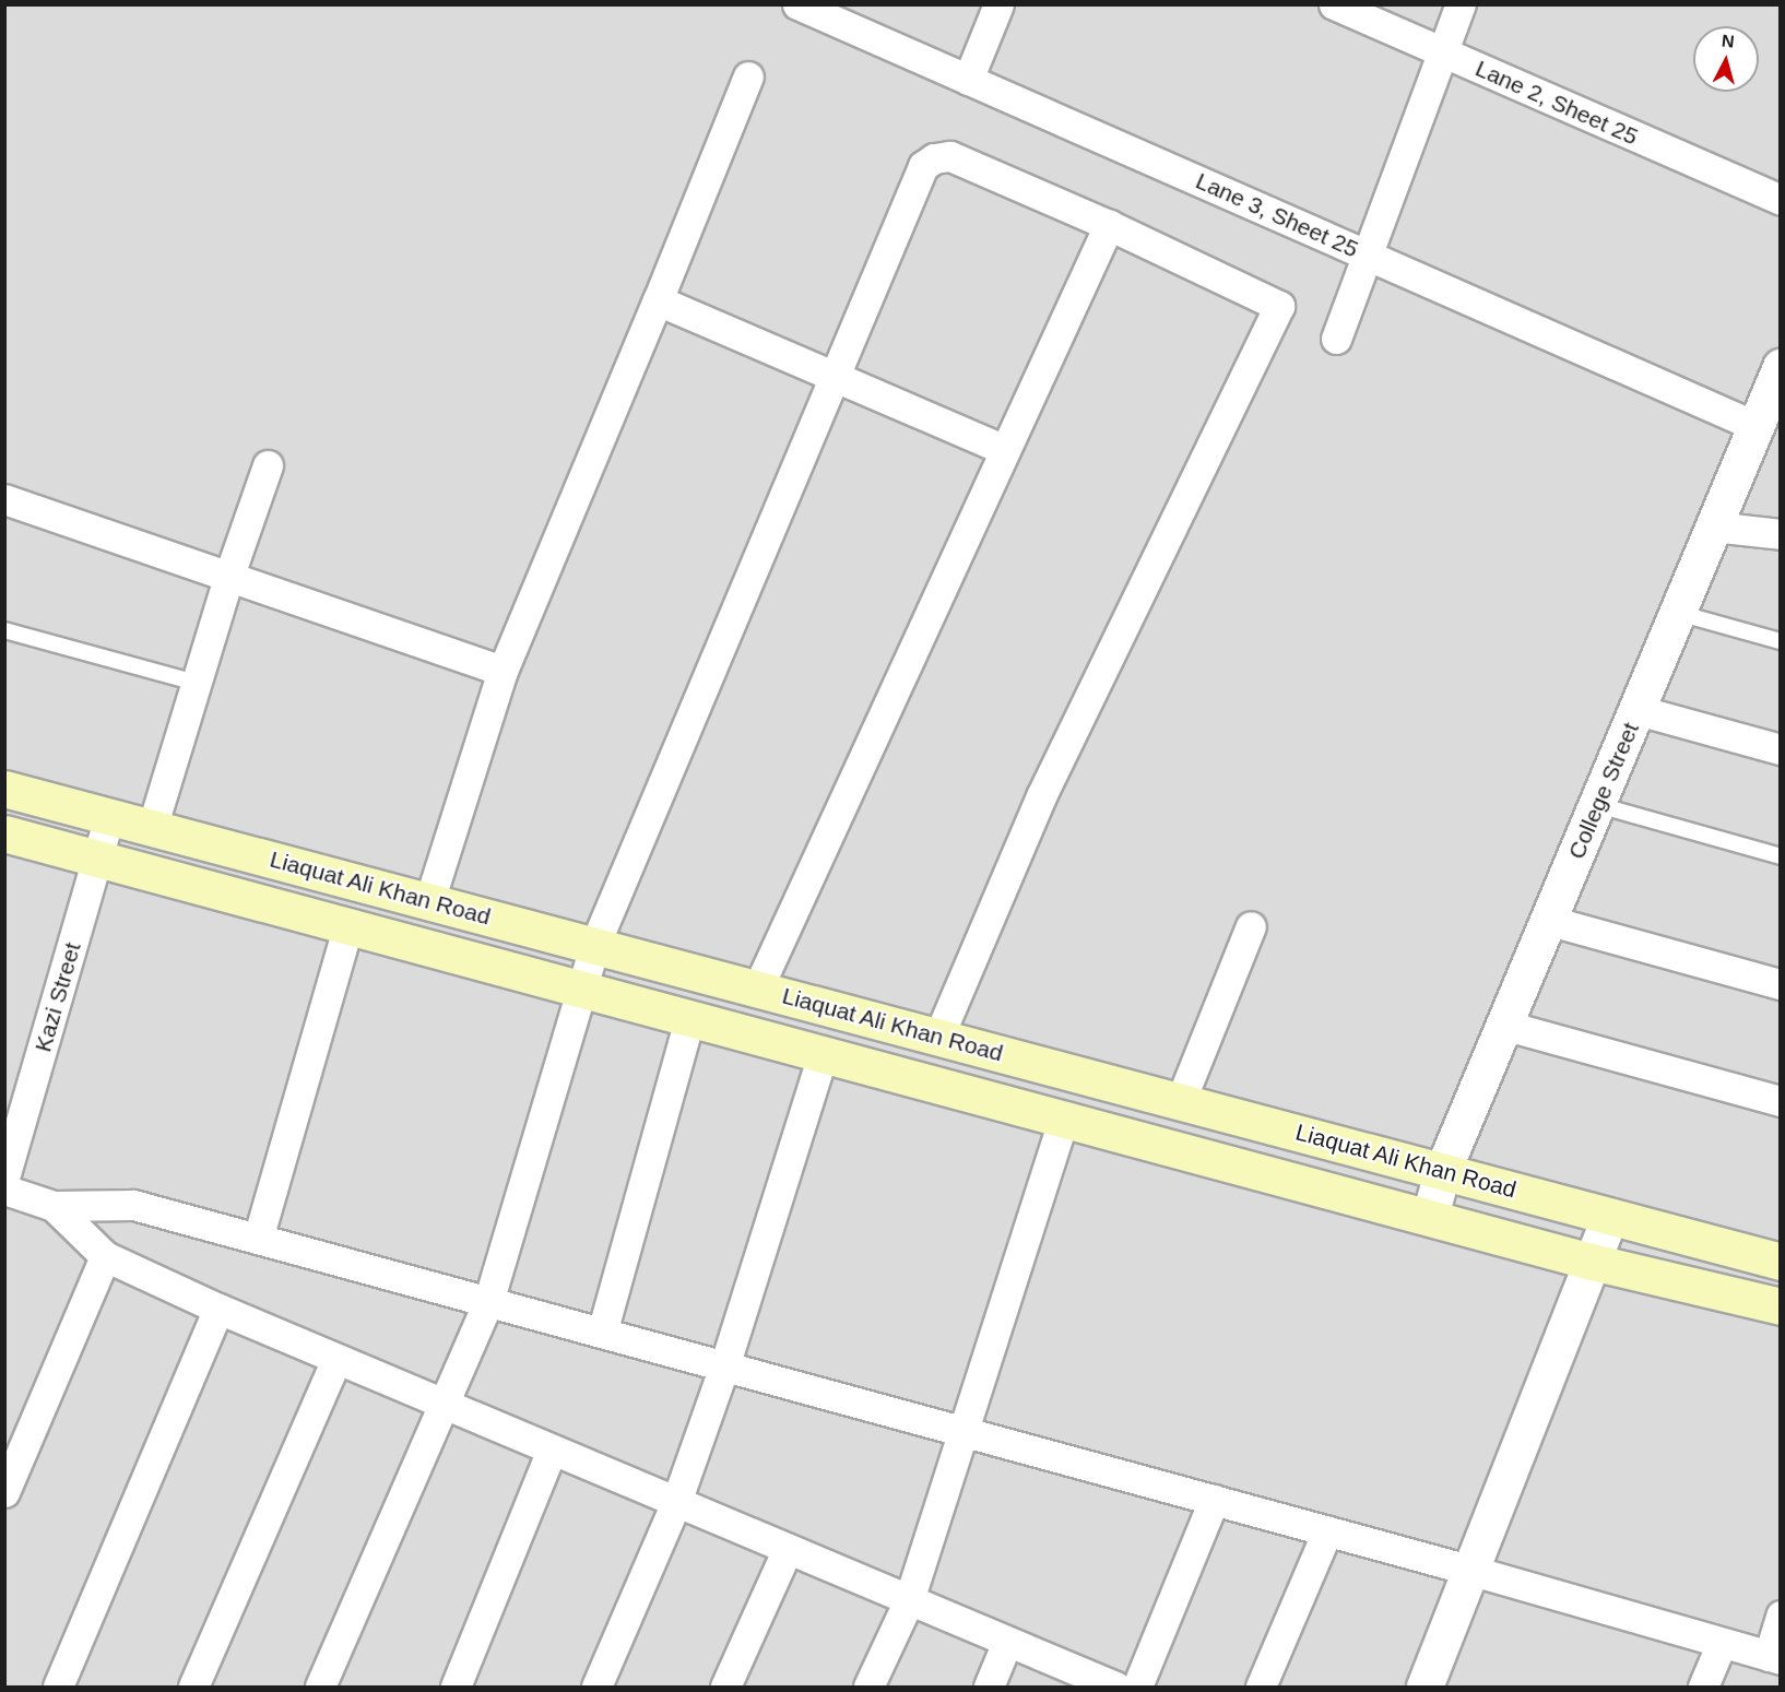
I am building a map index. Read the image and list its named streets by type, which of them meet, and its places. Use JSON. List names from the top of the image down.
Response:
{
  "streets": {
    "main road": ["Liaquat Ali Khan Road"],
    "street": [
      "Lane 2, Sheet 25",
      "Lane 3, Sheet 25",
      "College Street",
      "Kazi Street"
    ]
  },
  "crossings": [
    ["Lane 3, Sheet 25", "College Street"],
    ["College Street", "Liaquat Ali Khan Road"],
    ["Liaquat Ali Khan Road", "Kazi Street"]
  ],
  "north": "top"
}
